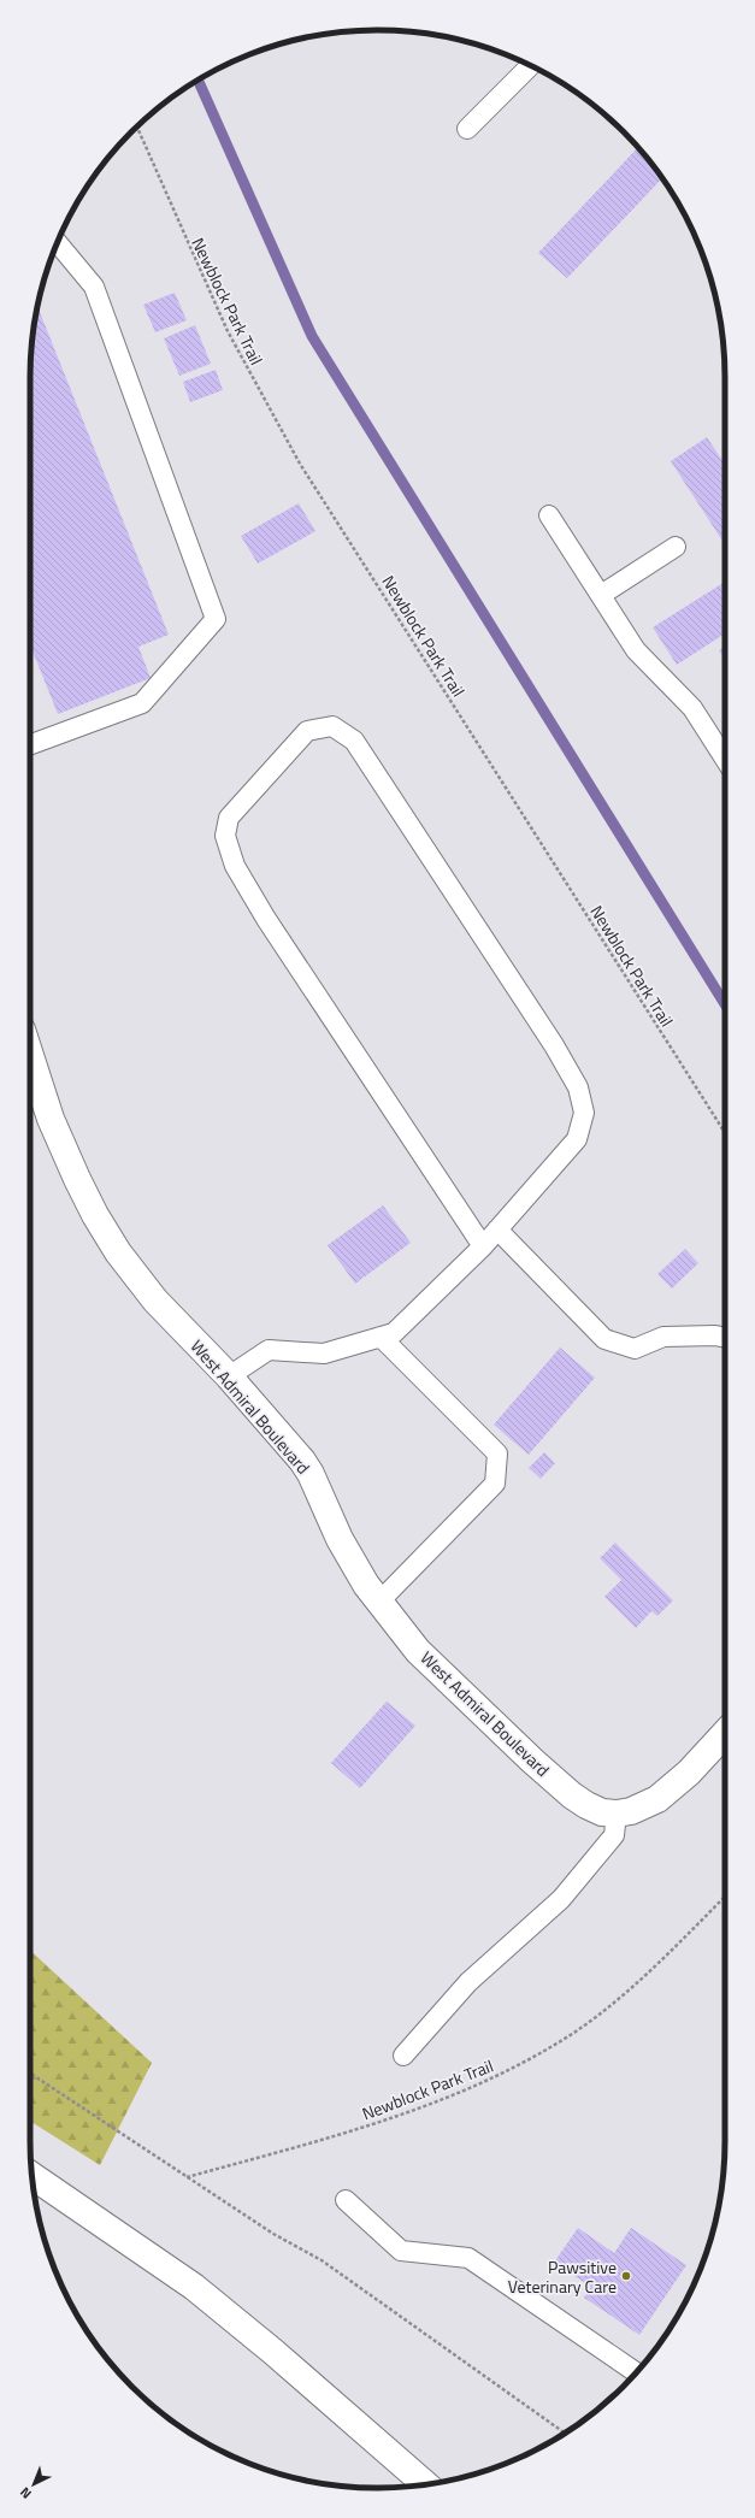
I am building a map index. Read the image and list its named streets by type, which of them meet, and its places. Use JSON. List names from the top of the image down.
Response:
{
  "streets": {
    "main road": ["West Admiral Boulevard"],
    "path": ["Newblock Park Trail"]
  },
  "places": ["Pawsitive Veterinary Care"],
  "north": "bottom left"
}
